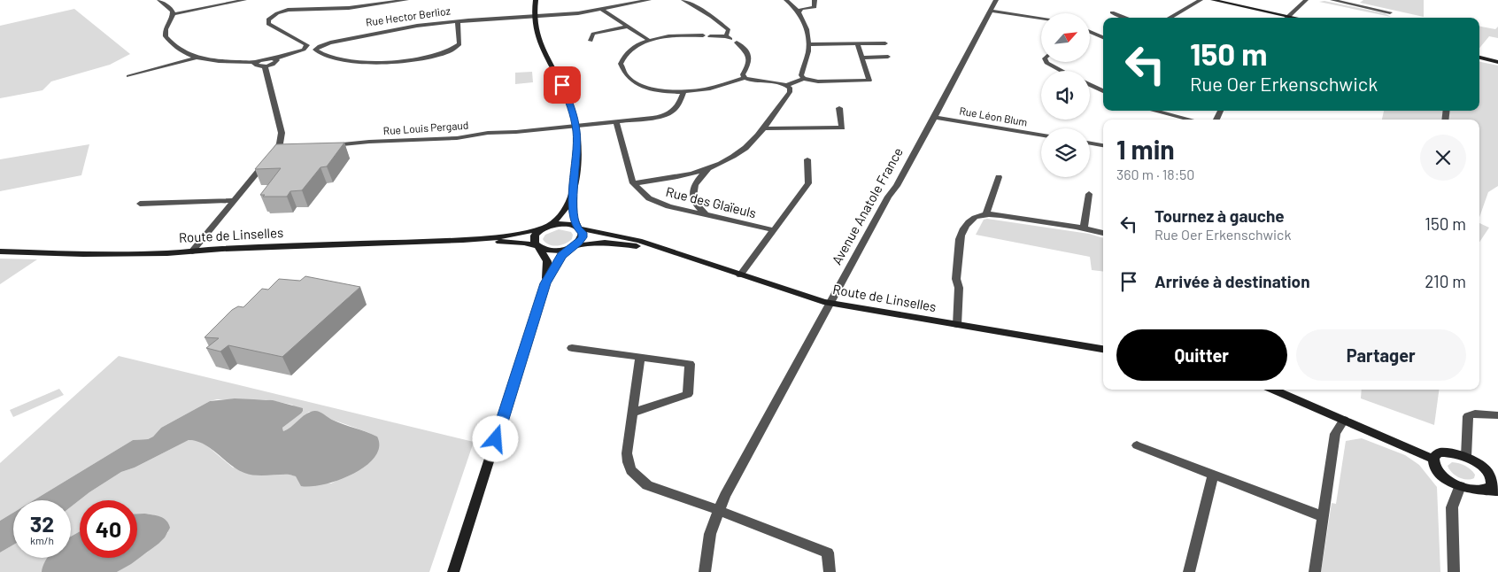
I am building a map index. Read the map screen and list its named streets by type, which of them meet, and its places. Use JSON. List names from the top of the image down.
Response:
{
  "streets": {
    "street": [
      "Rue Hector Berlioz",
      "Rue Léon Blum",
      "Rue Louis Pergaud",
      "Rue des Glaïeuls",
      "Avenue Anatole France",
      "Route de Linselles"
    ]
  },
  "crossings": [
    ["Rue Léon Blum", "Avenue Anatole France"],
    ["Avenue Anatole France", "Route de Linselles"]
  ],
  "north": "top right",
  "page": {
    "turn": ["150 m", "Rue Oer Erkenschwick"],
    "heading": ["1 min", "360 m · 18:50"],
    "list": [
      {
        "name": "Tournez à gauche",
        "note": "Rue Oer Erkenschwick",
        "value": "150 m"
      },
      {
        "name": "Arrivée à destination",
        "value": "210 m"
      }
    ],
    "buttons": ["Quitter", "Partager"],
    "speed": "32 km/h",
    "limit": "40"
  }
}
